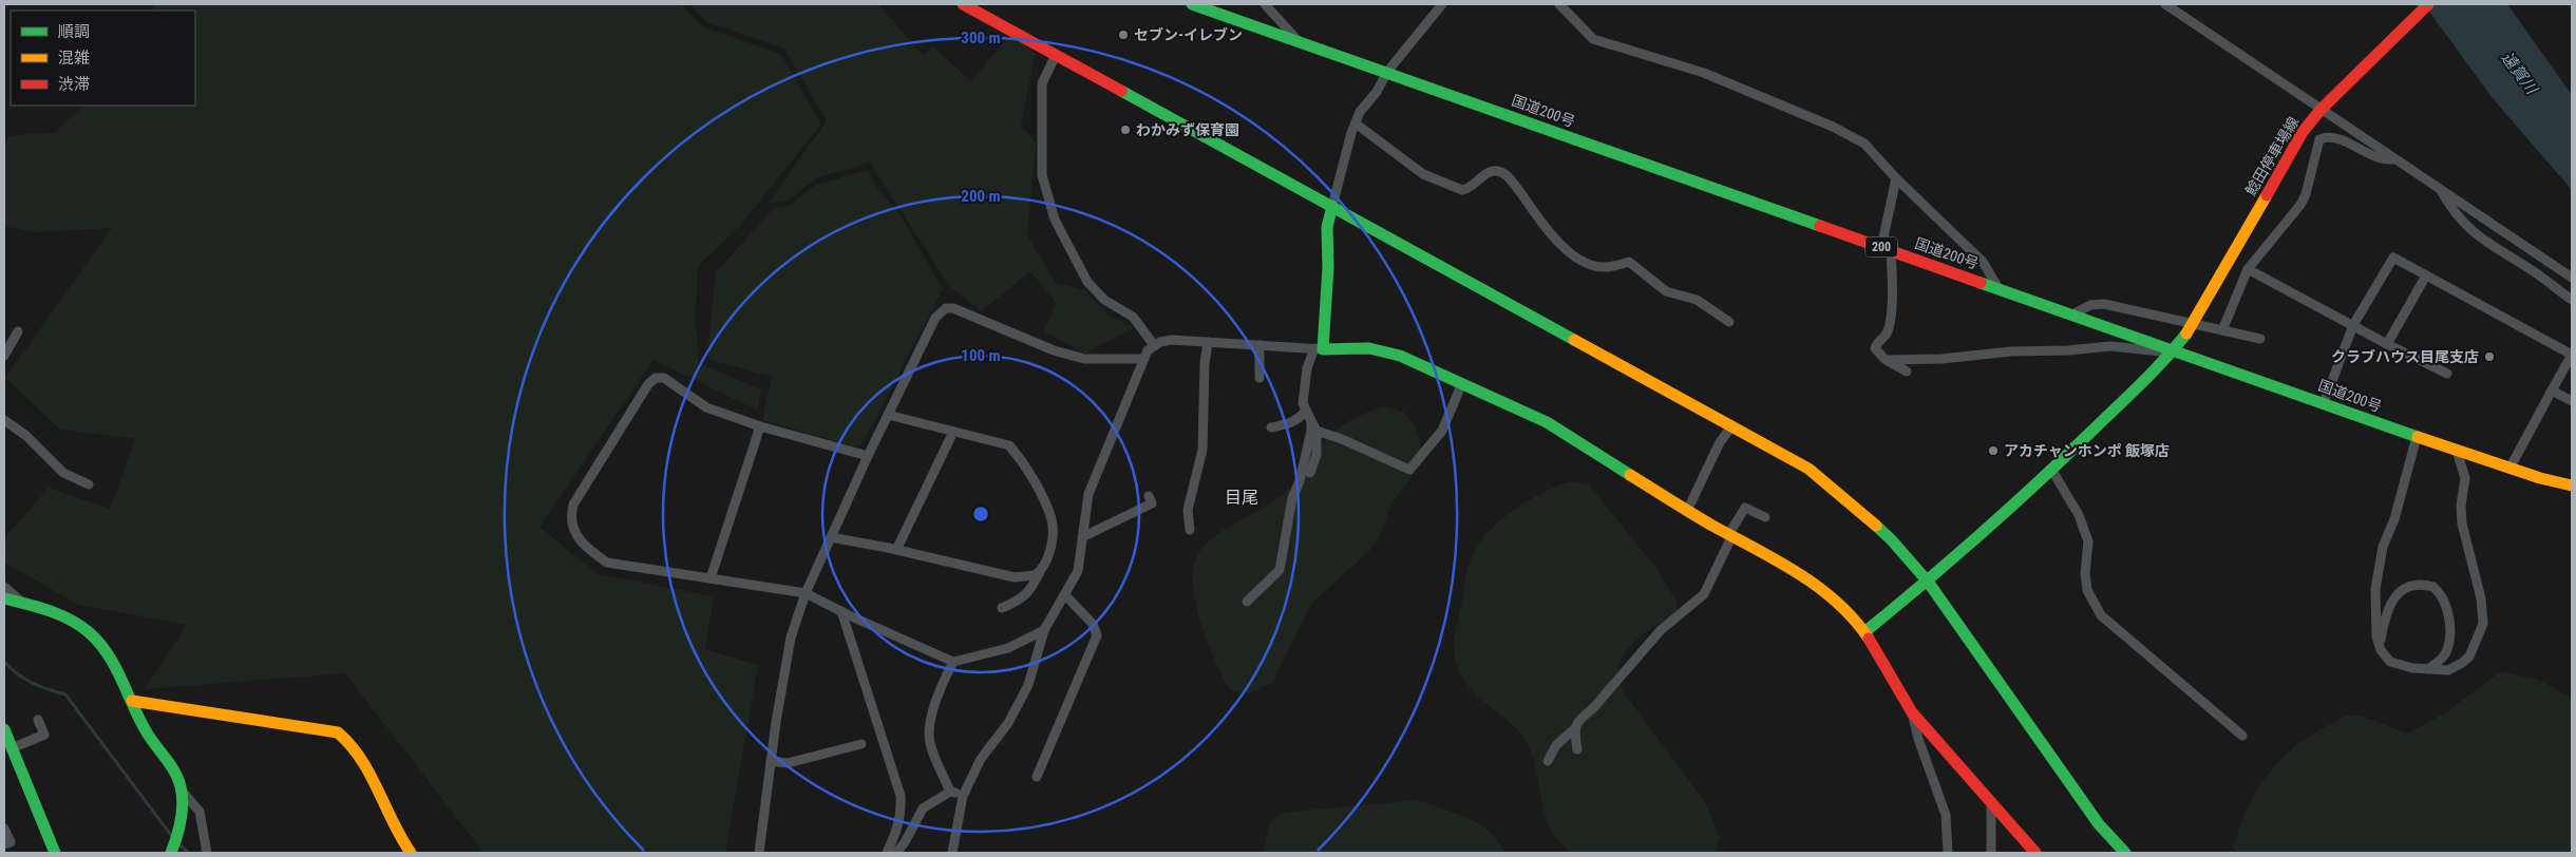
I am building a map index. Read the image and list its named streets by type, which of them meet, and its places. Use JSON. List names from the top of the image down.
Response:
{
  "streets": {
    "main road": ["国道200号", "鯰田停車場線", "200"]
  },
  "crossings": [
    ["国道200号", "鯰田停車場線"]
  ],
  "districts": ["目尾"],
  "water": ["遠賀川"],
  "places": [
    "セブン-イレブン",
    "わかみず保育園",
    "クラブハウス目尾支店",
    "アカチャンホンポ 飯塚店"
  ],
  "legend": ["順調", "混雑", "渋滞"],
  "rings": ["300 m", "200 m", "100 m"]
}
